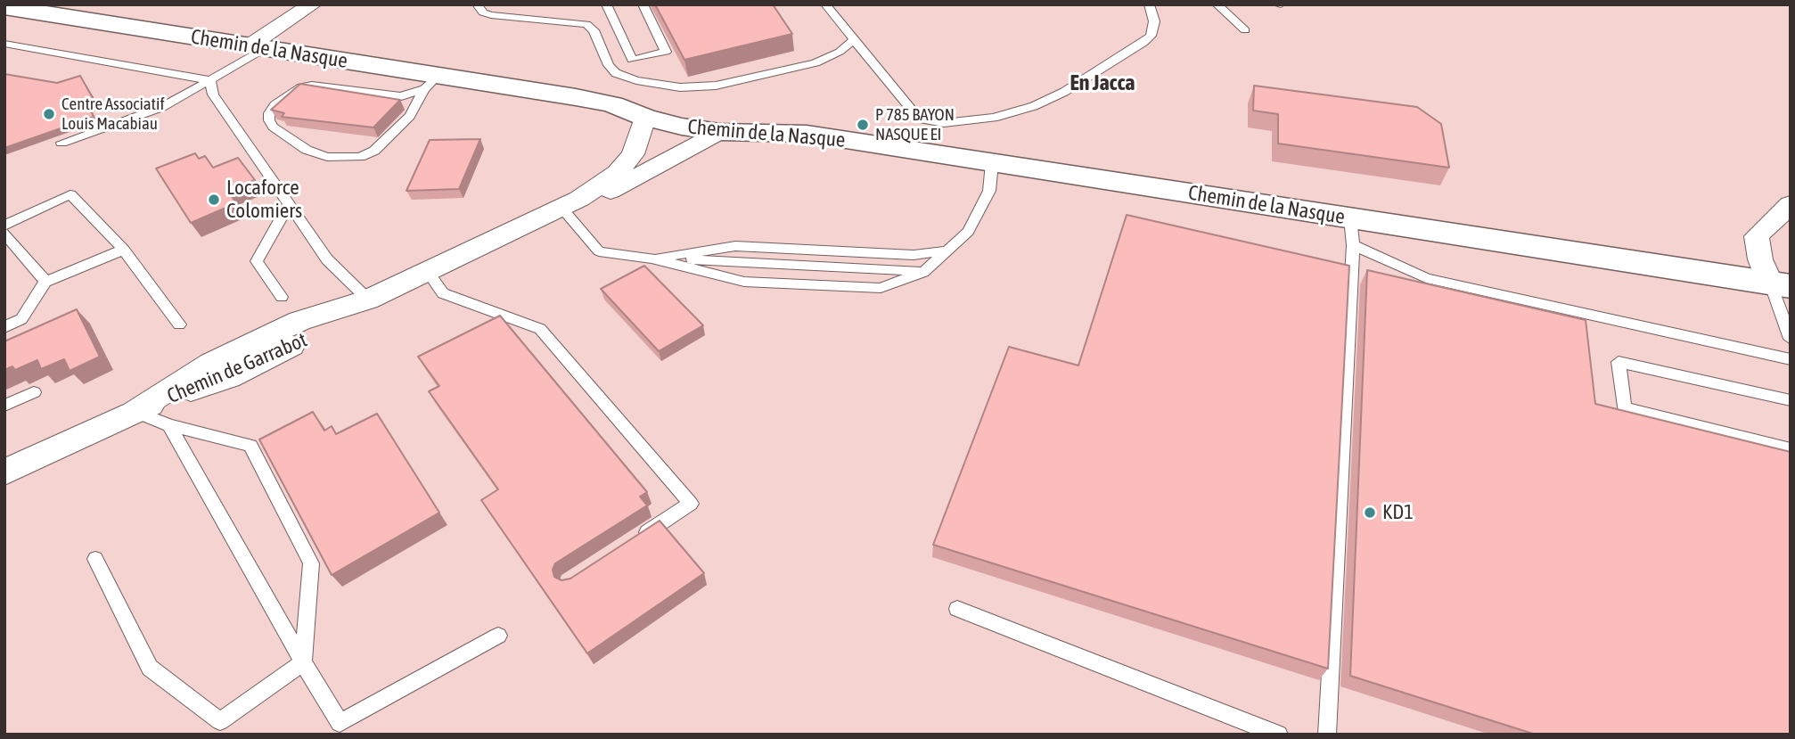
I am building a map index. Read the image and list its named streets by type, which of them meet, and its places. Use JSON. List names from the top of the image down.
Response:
{
  "streets": {
    "street": ["Chemin de la Nasque", "Chemin de Garrabot"]
  },
  "crossings": [
    ["Chemin de la Nasque", "Chemin de Garrabot"]
  ],
  "districts": ["En Jacca"],
  "places": [
    "Centre Associatif Louis Macabiau",
    "P 785 BAYON NASQUE EI",
    "Locaforce Colomiers",
    "KD1"
  ]
}
